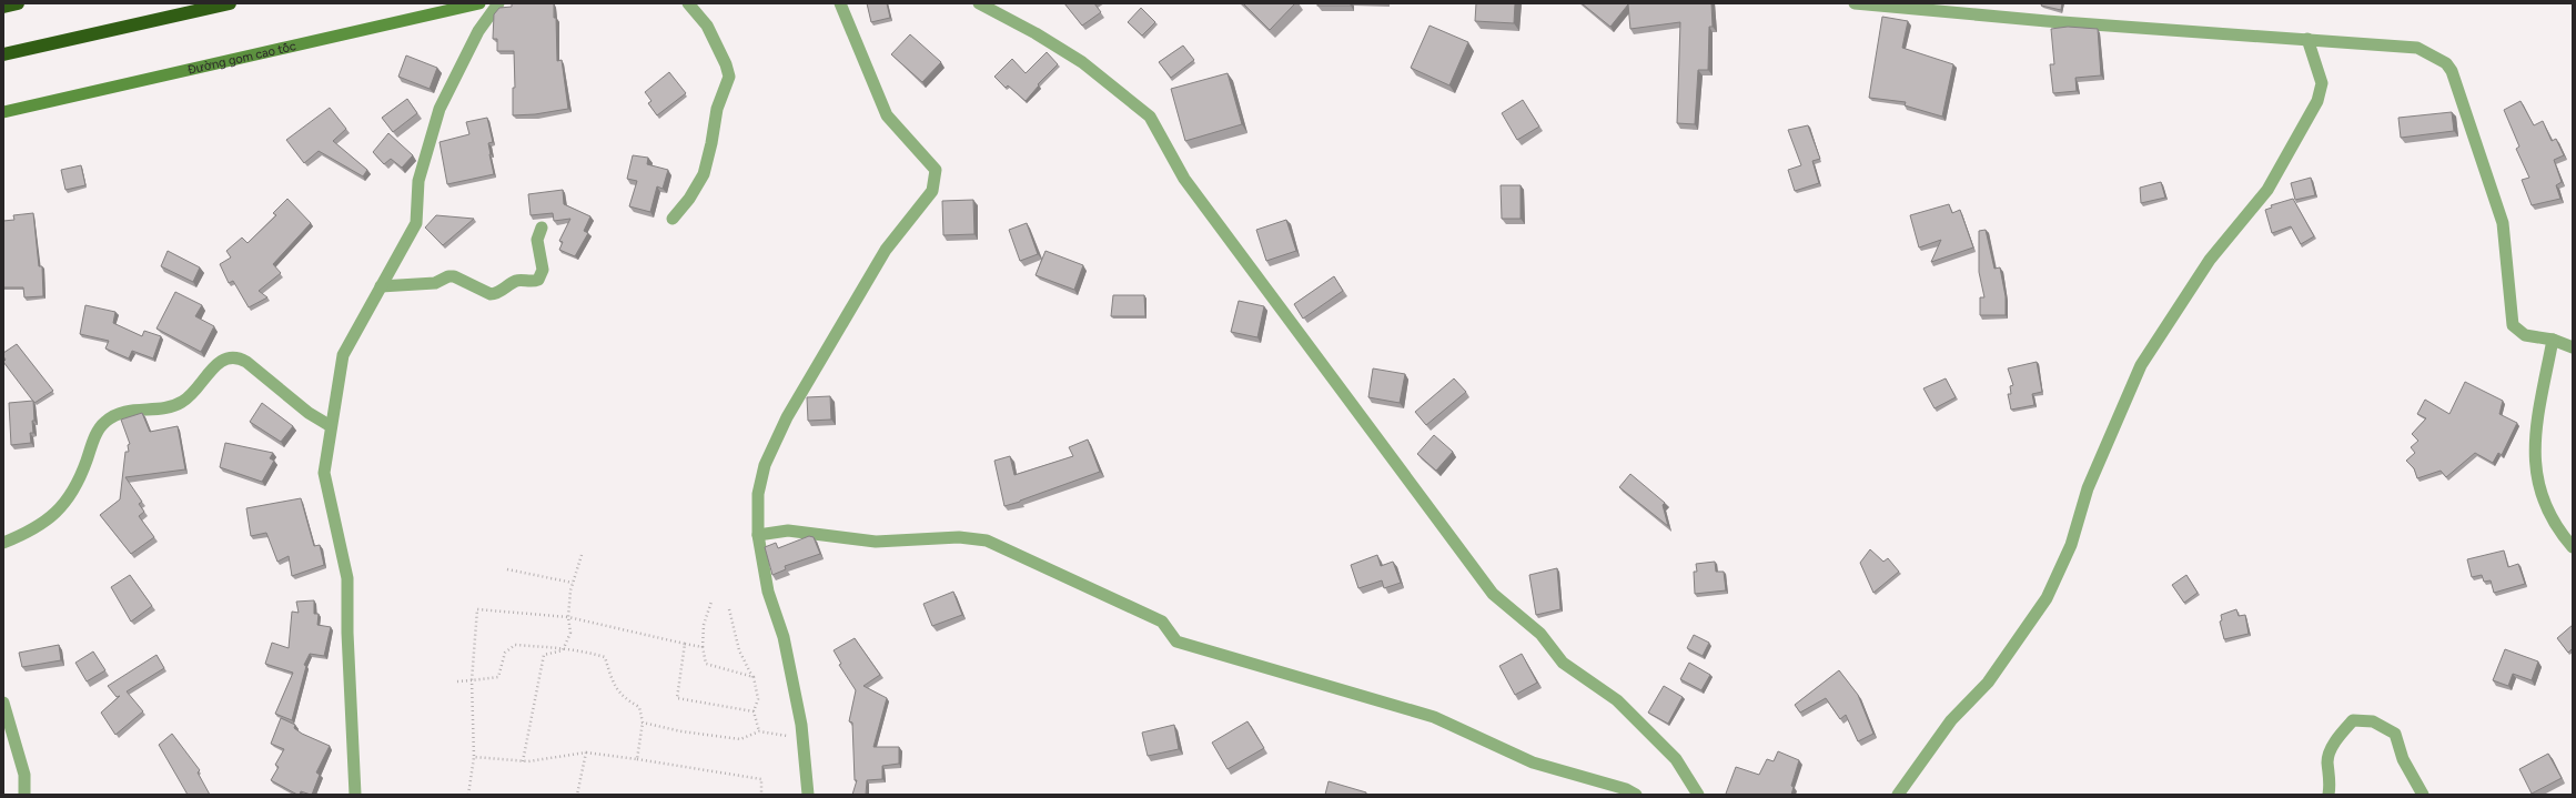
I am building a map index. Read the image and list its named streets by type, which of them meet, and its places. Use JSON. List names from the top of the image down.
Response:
{
  "streets": {
    "main road": ["Đường gom cao tốc"]
  }
}
